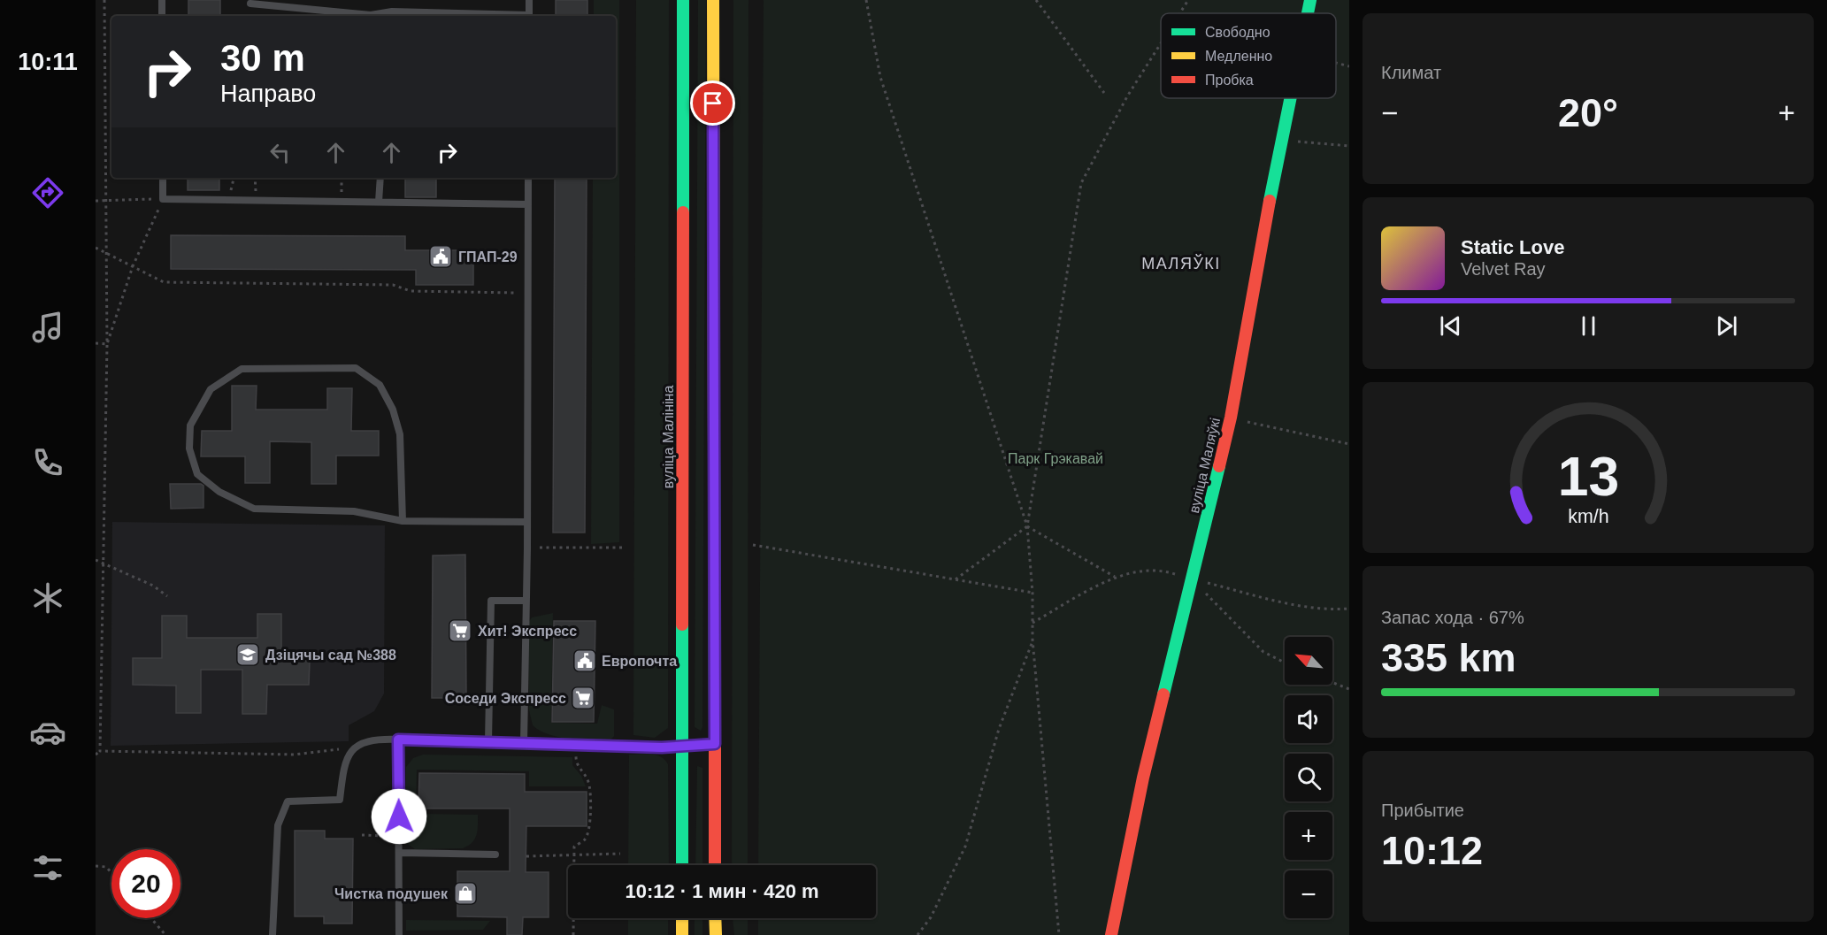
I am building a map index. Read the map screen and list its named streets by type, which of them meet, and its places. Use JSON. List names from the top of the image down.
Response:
{
  "streets": {
    "main road": ["вуліца Малініна", "вуліца Маляўкі"]
  },
  "districts": ["МАЛЯЎКІ"],
  "parks": ["Парк Грэкавай"],
  "places": {
    "public building": ["ГПАП-29", "Европочта"],
    "supermarket": ["Хит! Экспресс", "Соседи Экспресс"],
    "school or university": ["Дзіцячы сад №388"],
    "shop": ["Чистка подушек"]
  },
  "legend": ["Свободно", "Медленно", "Пробка"],
  "north": "top left",
  "page": {
    "tabs": "10:11",
    "tile": [
      "Климат",
      ["Запас хода · 67%", "335 km"],
      ["Прибытие", "10:12"]
    ],
    "turn": ["30 m", "Направо"],
    "heat": ["−", "20°", "+"],
    "song": ["Static Love", "Velvet Ray"],
    "map_buttons": ["+", "−"],
    "limit": "20",
    "trip": "10:12 · 1 мин · 420 m",
    "gauge": ["13", "km/h"]
  }
}
